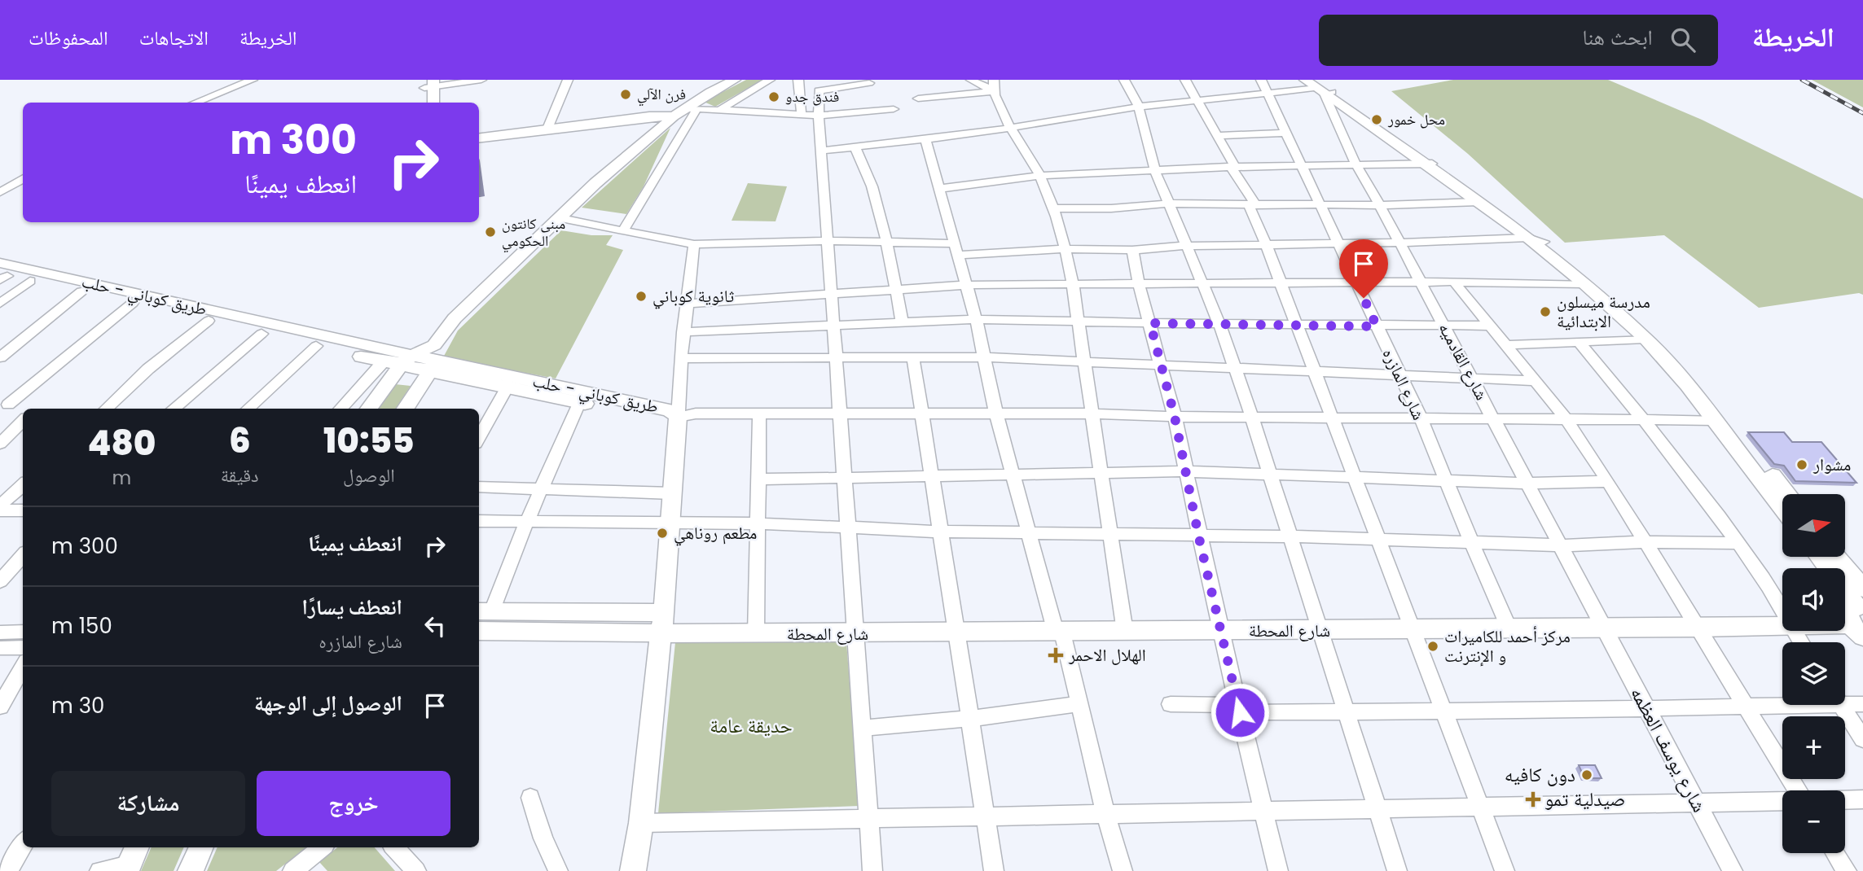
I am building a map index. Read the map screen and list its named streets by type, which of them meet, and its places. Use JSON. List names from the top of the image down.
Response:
{
  "streets": {
    "main road": ["طريق كوباني - حلب", "شارع المحطة"],
    "street": ["شارع القادميه", "شارع المازره", "شارع يوسف العظمه"]
  },
  "crossings": [
    ["شارع القادميه", "شارع المحطة"],
    ["شارع القادميه", "شارع يوسف العظمه"],
    ["شارع المازره", "شارع المحطة"],
    ["شارع المحطة", "شارع يوسف العظمه"]
  ],
  "parks": ["حديقة عامة"],
  "places": {
    "other": [
      "فرن الآلي",
      "فندق جدو",
      "محل خمور",
      "مبنى كانتون الحكومي",
      "ثانوية كوباني",
      "مدرسة ميسلون الابتدائية",
      "مشوار",
      "مطعم روناهي",
      "مركز أحمد للكاميرات و الإنترنت",
      "دون كافيه"
    ],
    "health": ["الهلال الاحمر", "صيدلية تمو"]
  },
  "north": "right",
  "page": {
    "header": "الخريطة",
    "search": "ابحث هنا",
    "nav": ["الخريطة", "الاتجاهات", "المحفوظات"],
    "turn": ["300 m", "انعطف يمينًا"],
    "eta": [
      "10:55",
      "الوصول",
      "6",
      "دقيقة",
      "480",
      "m"
    ],
    "map_buttons": ["+", "−"],
    "list": [
      {
        "name": "انعطف يمينًا",
        "value": "300 m"
      },
      {
        "name": "انعطف يسارًا",
        "note": "شارع المازره",
        "value": "150 m"
      },
      {
        "name": "الوصول إلى الوجهة",
        "value": "30 m"
      }
    ],
    "buttons": ["خروج", "مشاركة"]
  }
}
